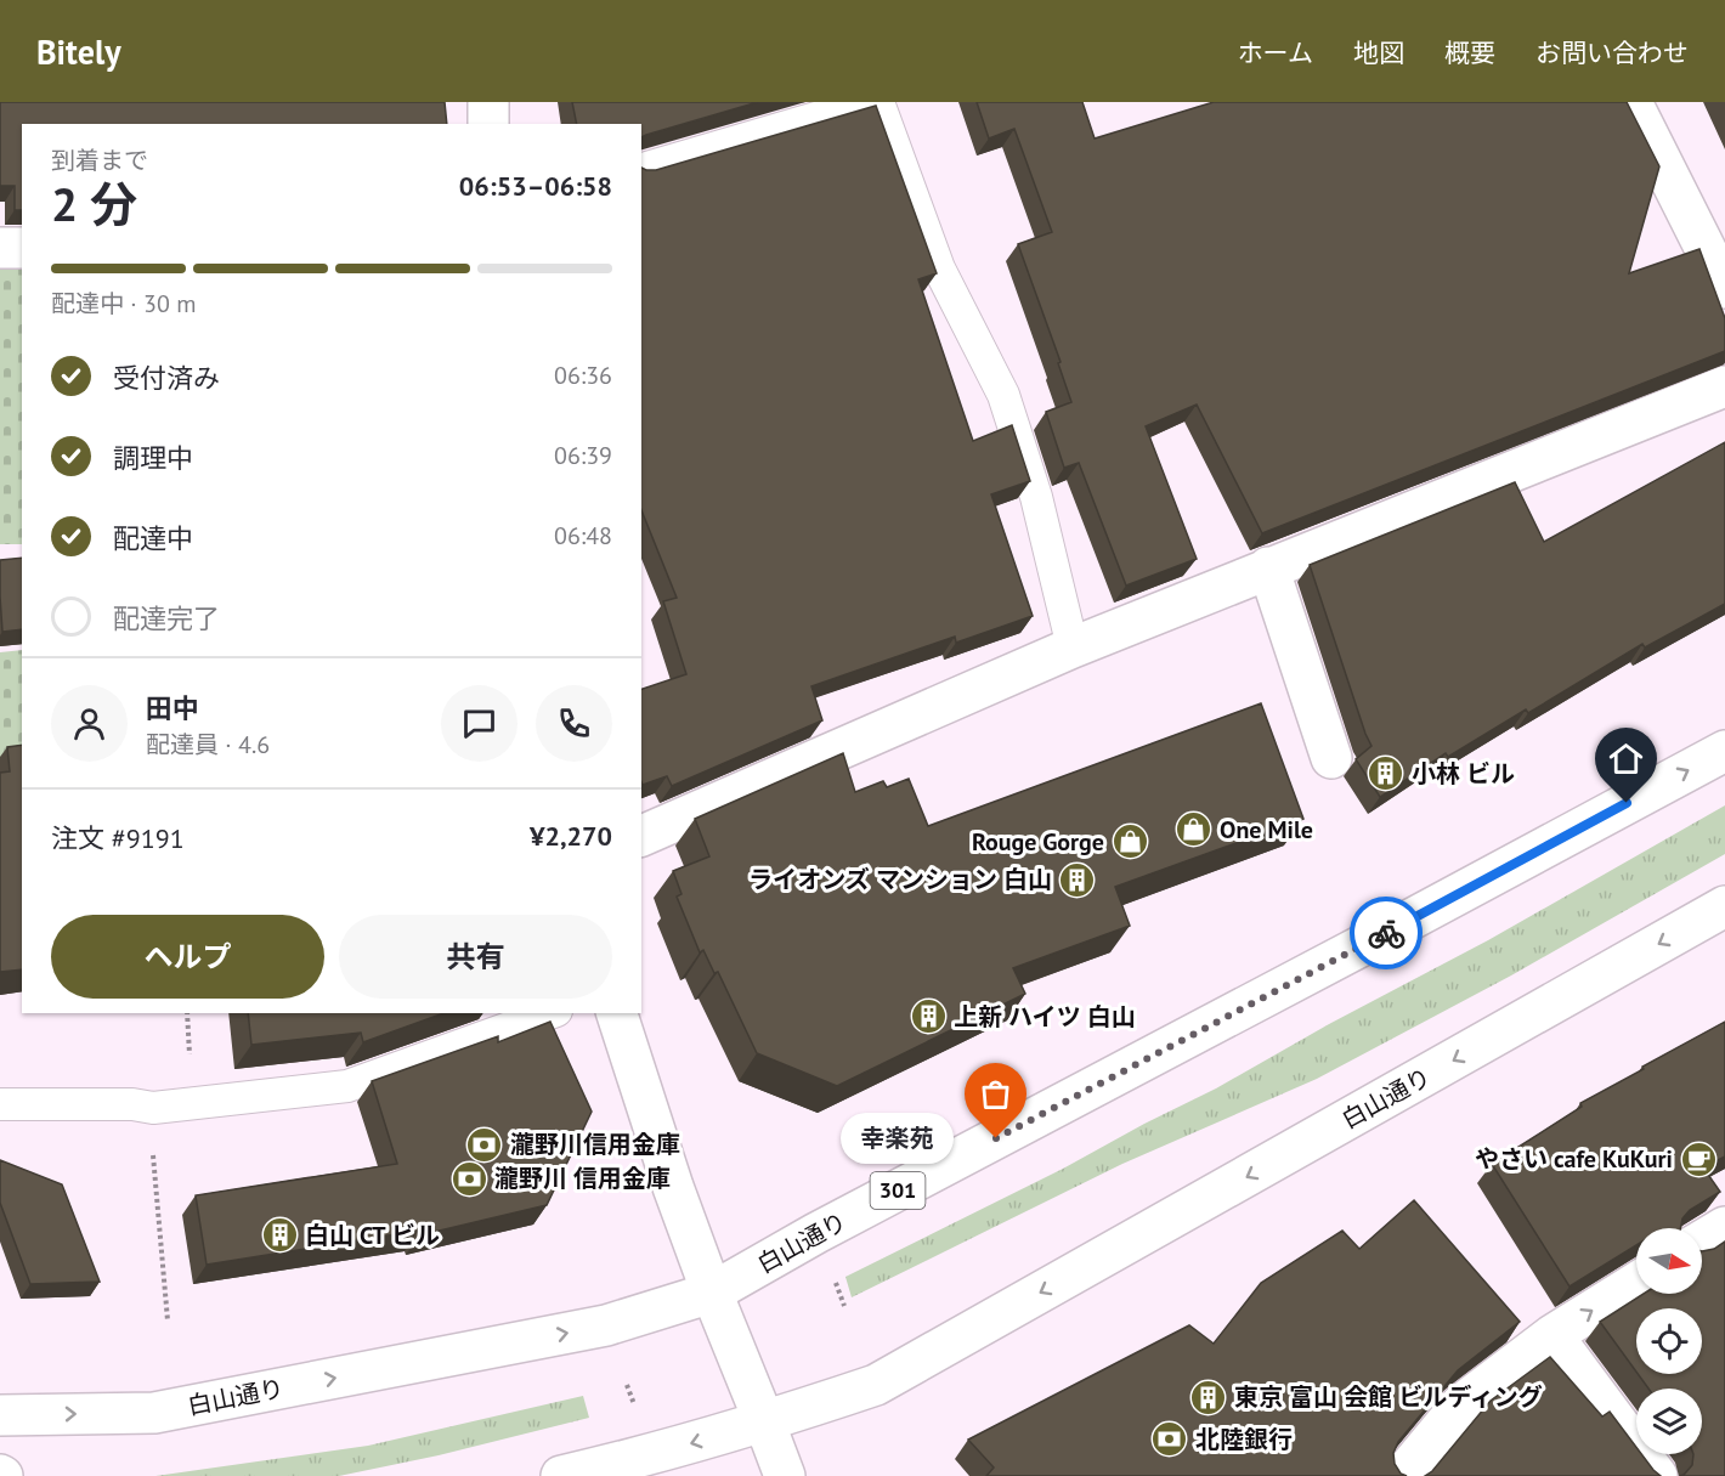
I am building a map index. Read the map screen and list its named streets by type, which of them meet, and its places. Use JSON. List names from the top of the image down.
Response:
{
  "streets": {
    "main road": ["白山通り", "301"]
  },
  "places": {
    "building": [
      "小林 ビル",
      "ライオンズ マンション 白山",
      "上新 ハイツ 白山",
      "白山 CT ビル",
      "東京 富山 会館 ビルディング"
    ],
    "shop": ["One Mile", "Rouge Gorge"],
    "other": ["幸楽苑"],
    "bank": ["瀧野川信用金庫", "瀧野川 信用金庫", "北陸銀行"],
    "cafe": ["やさい cafe KuKuri"]
  },
  "north": "right",
  "page": {
    "header": "Bitely",
    "nav": [
      "ホーム",
      "地図",
      "概要",
      "お問い合わせ"
    ],
    "heading": ["2 分", "到着まで", "06:53–06:58"],
    "panel": [
      "田中",
      "配達員 · 4.6",
      "注文 #9191",
      "¥2,270"
    ],
    "bar": "配達中 · 30 m",
    "list": [
      ["受付済み", "06:36"],
      ["調理中", "06:39"],
      ["配達中", "06:48"],
      "配達完了"
    ],
    "buttons": ["ヘルプ", "共有"],
    "bubble": "幸楽苑"
  }
}
